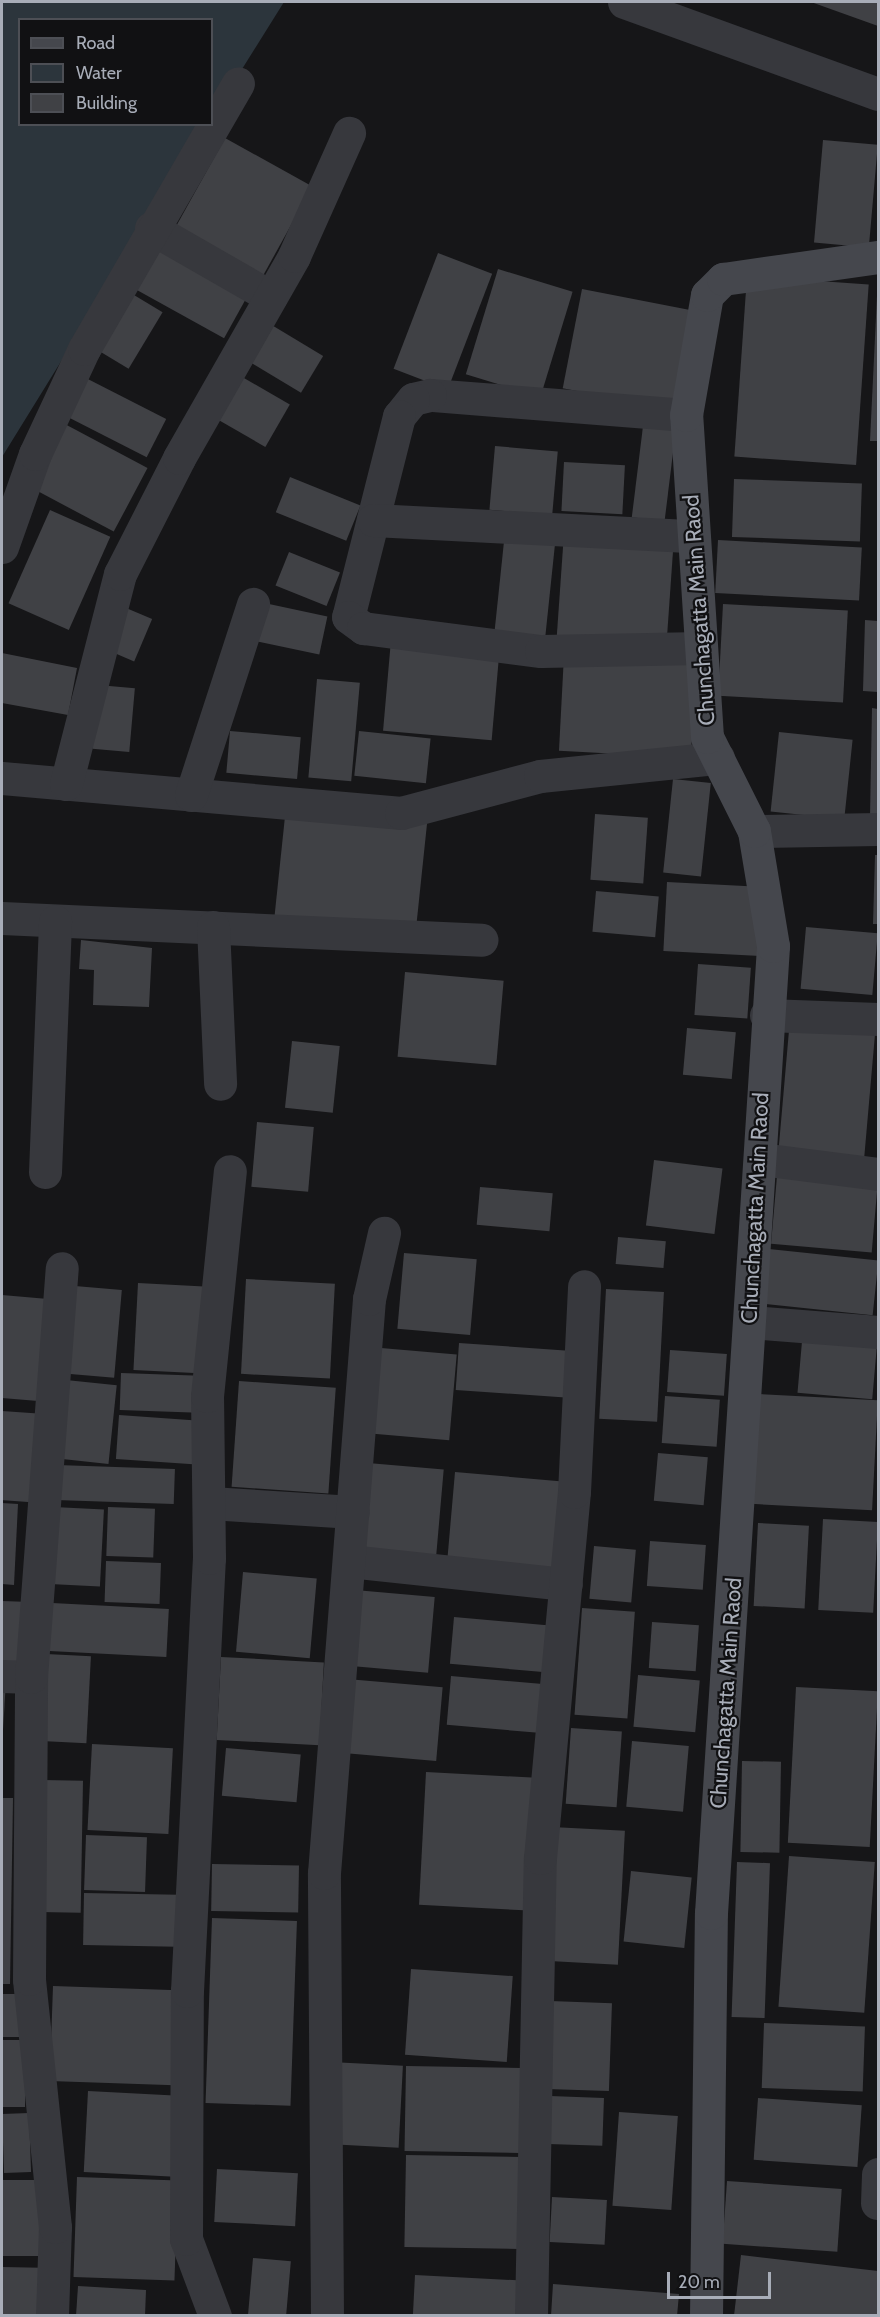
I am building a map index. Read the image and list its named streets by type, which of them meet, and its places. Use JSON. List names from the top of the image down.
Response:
{
  "streets": {
    "street": ["Chunchagatta Main Raod"]
  },
  "legend": ["Road", "Water", "Building"],
  "scale_bar": "20 m"
}
